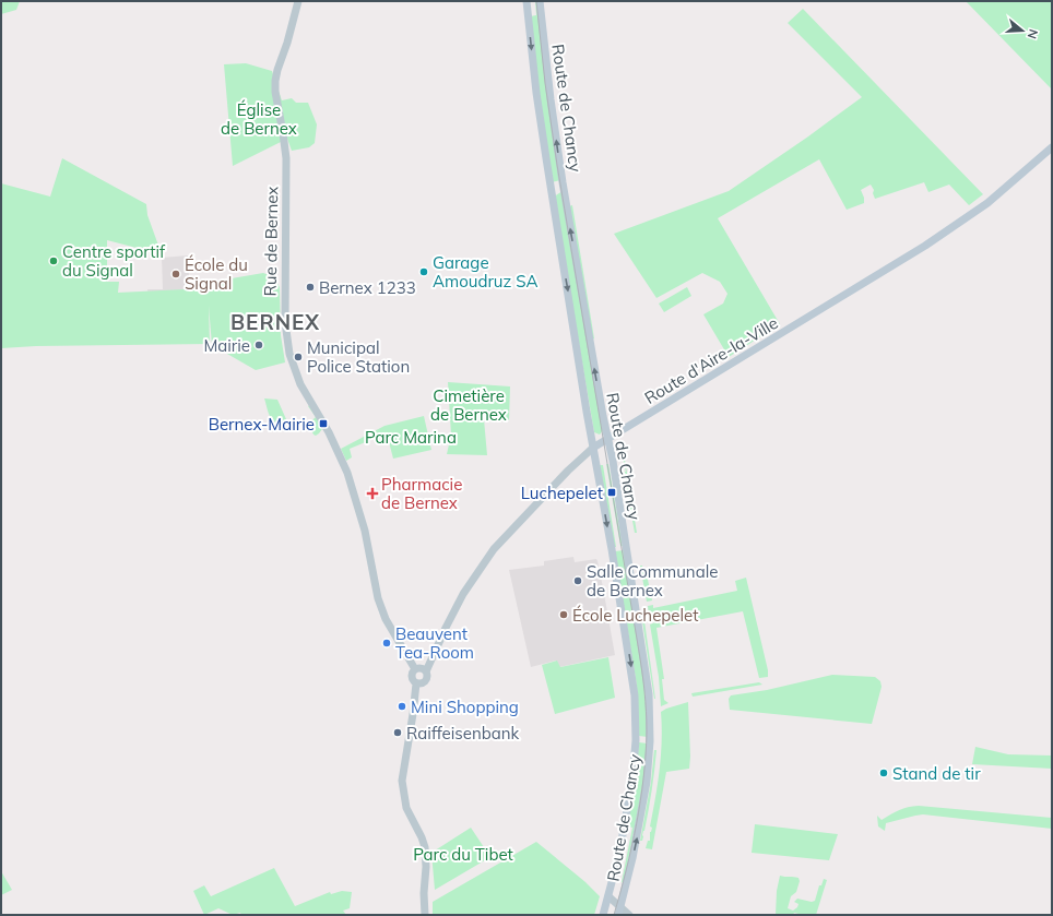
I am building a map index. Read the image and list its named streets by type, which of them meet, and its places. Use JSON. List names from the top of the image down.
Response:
{
  "streets": {
    "main road": ["Route de Chancy", "Route d'Aire-la-Ville"],
    "street": ["Rue de Bernex"]
  },
  "crossings": [
    ["Route de Chancy", "Route d'Aire-la-Ville"],
    ["Rue de Bernex", "Route d'Aire-la-Ville"]
  ],
  "districts": ["BERNEX"],
  "parks": [
    "Église de Bernex",
    "Cimetière de Bernex",
    "Parc Marina",
    "Parc du Tibet"
  ],
  "places": {
    "other": [
      "Centre sportif du Signal",
      "Garage Amoudruz SA",
      "École du Signal",
      "Bernex 1233",
      "Mairie",
      "Municipal Police Station",
      "Salle Communale de Bernex",
      "École Luchepelet",
      "Beauvent Tea-Room",
      "Mini Shopping",
      "Raiffeisenbank",
      "Stand de tir"
    ],
    "transit": ["Bernex-Mairie", "Luchepelet"],
    "health": ["Pharmacie de Bernex"]
  },
  "north": "right"
}
